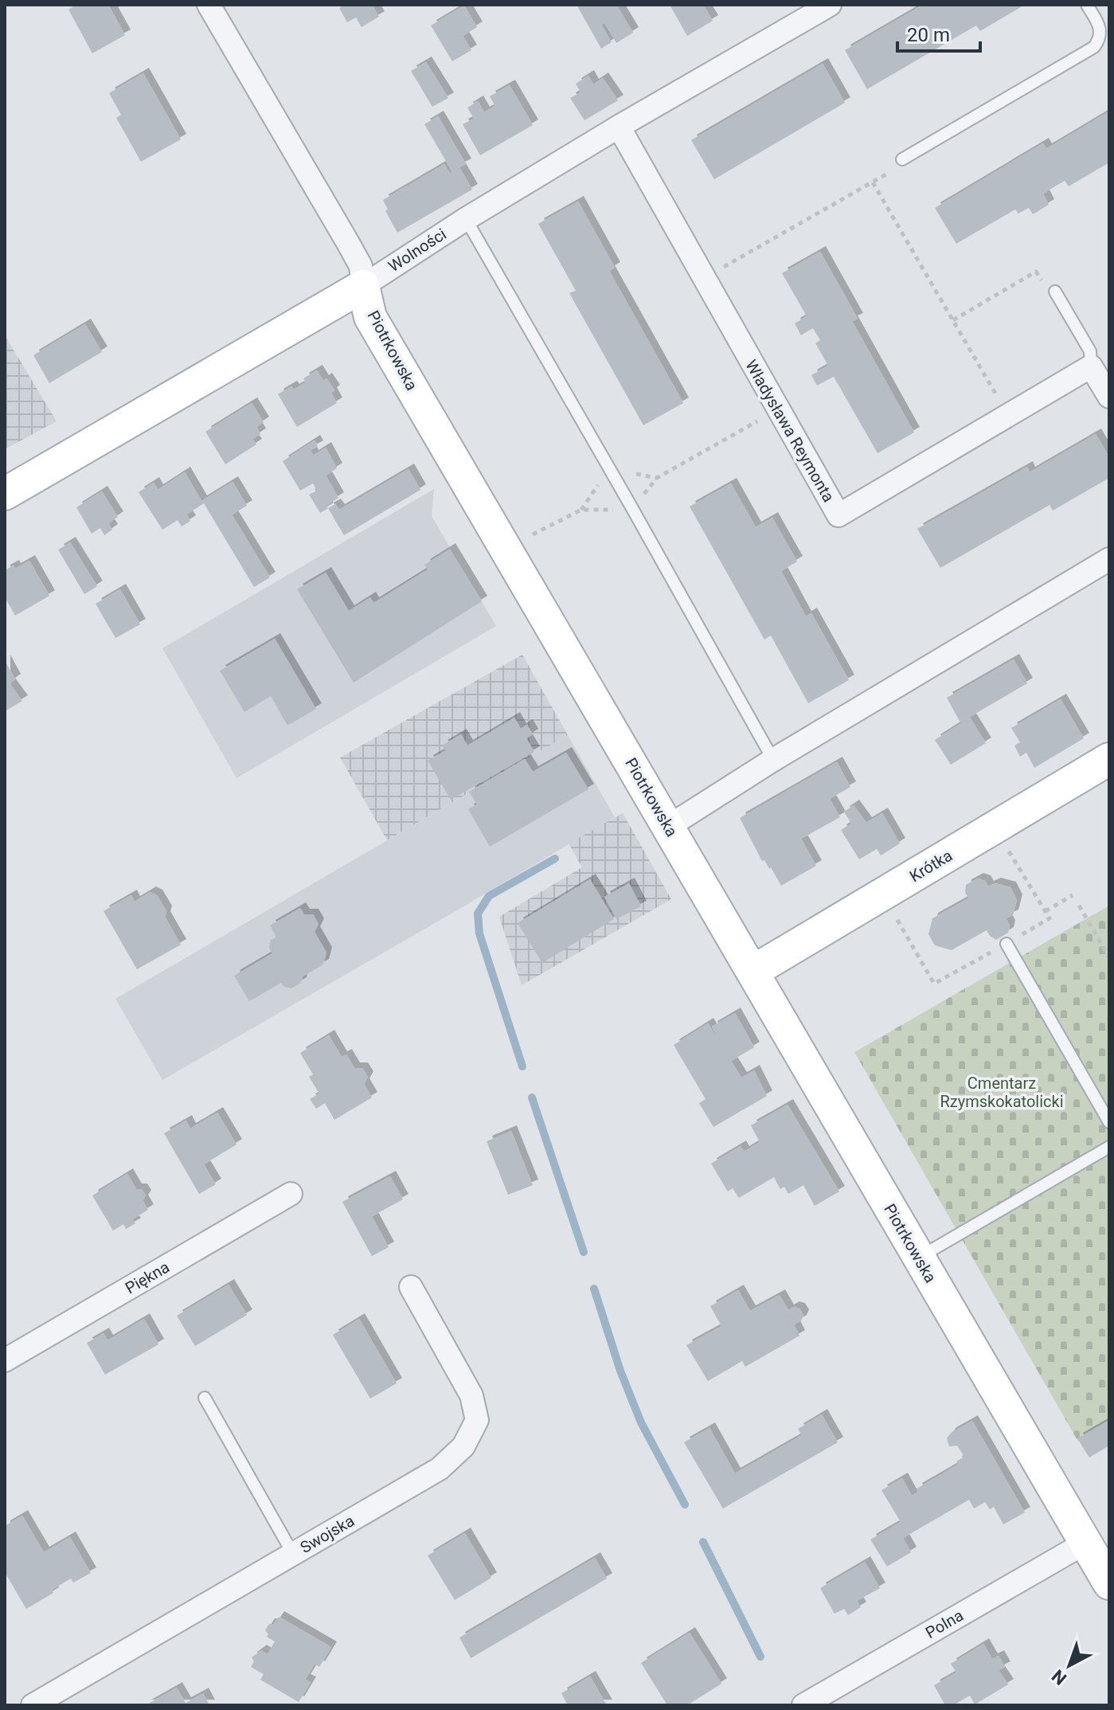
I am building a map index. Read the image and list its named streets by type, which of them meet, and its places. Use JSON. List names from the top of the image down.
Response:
{
  "streets": {
    "street": [
      "Wolności",
      "Piotrkowska",
      "Władysława Reymonta",
      "Krótka",
      "Piękna",
      "Swojska",
      "Polna"
    ]
  },
  "crossings": [
    ["Wolności", "Piotrkowska"],
    ["Wolności", "Władysława Reymonta"],
    ["Piotrkowska", "Krótka"],
    ["Piotrkowska", "Polna"]
  ],
  "parks": ["Cmentarz Rzymskokatolicki"],
  "scale_bar": "20 m",
  "north": "bottom left"
}
